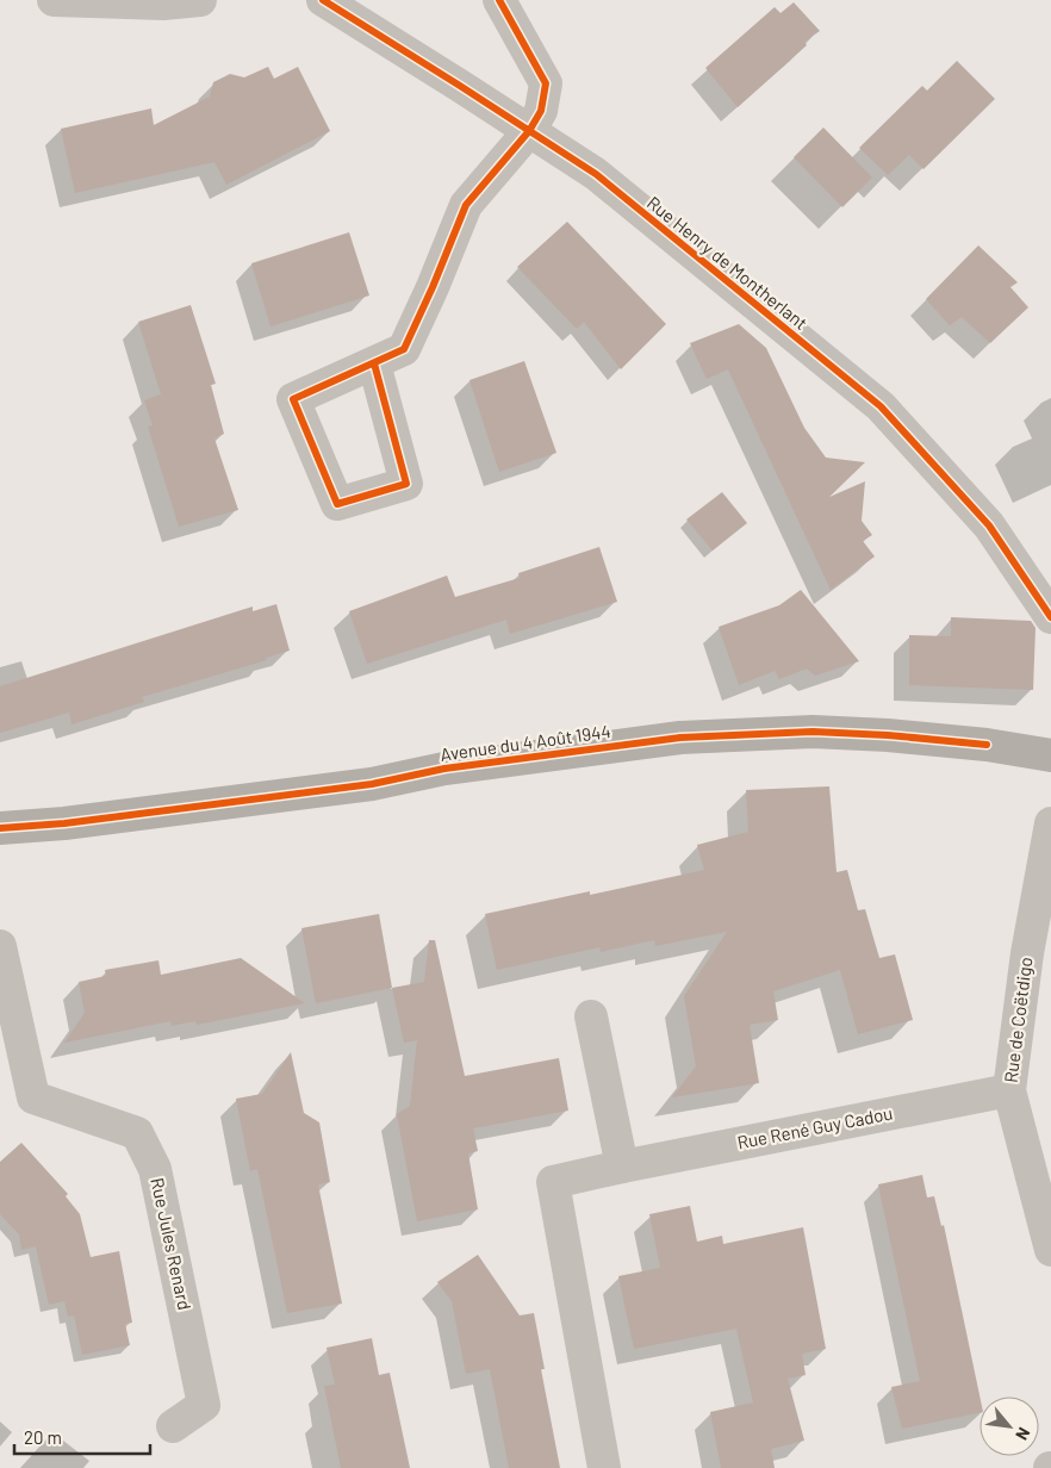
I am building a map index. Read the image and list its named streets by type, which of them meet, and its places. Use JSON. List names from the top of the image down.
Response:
{
  "streets": {
    "street": [
      "Rue Henry de Montherlant",
      "Avenue du 4 Août 1944",
      "Rue de Coëtdigo",
      "Rue René Guy Cadou",
      "Rue Jules Renard"
    ]
  },
  "crossings": [
    ["Rue de Coëtdigo", "Rue René Guy Cadou"]
  ],
  "scale_bar": "20 m",
  "north": "bottom right"
}
